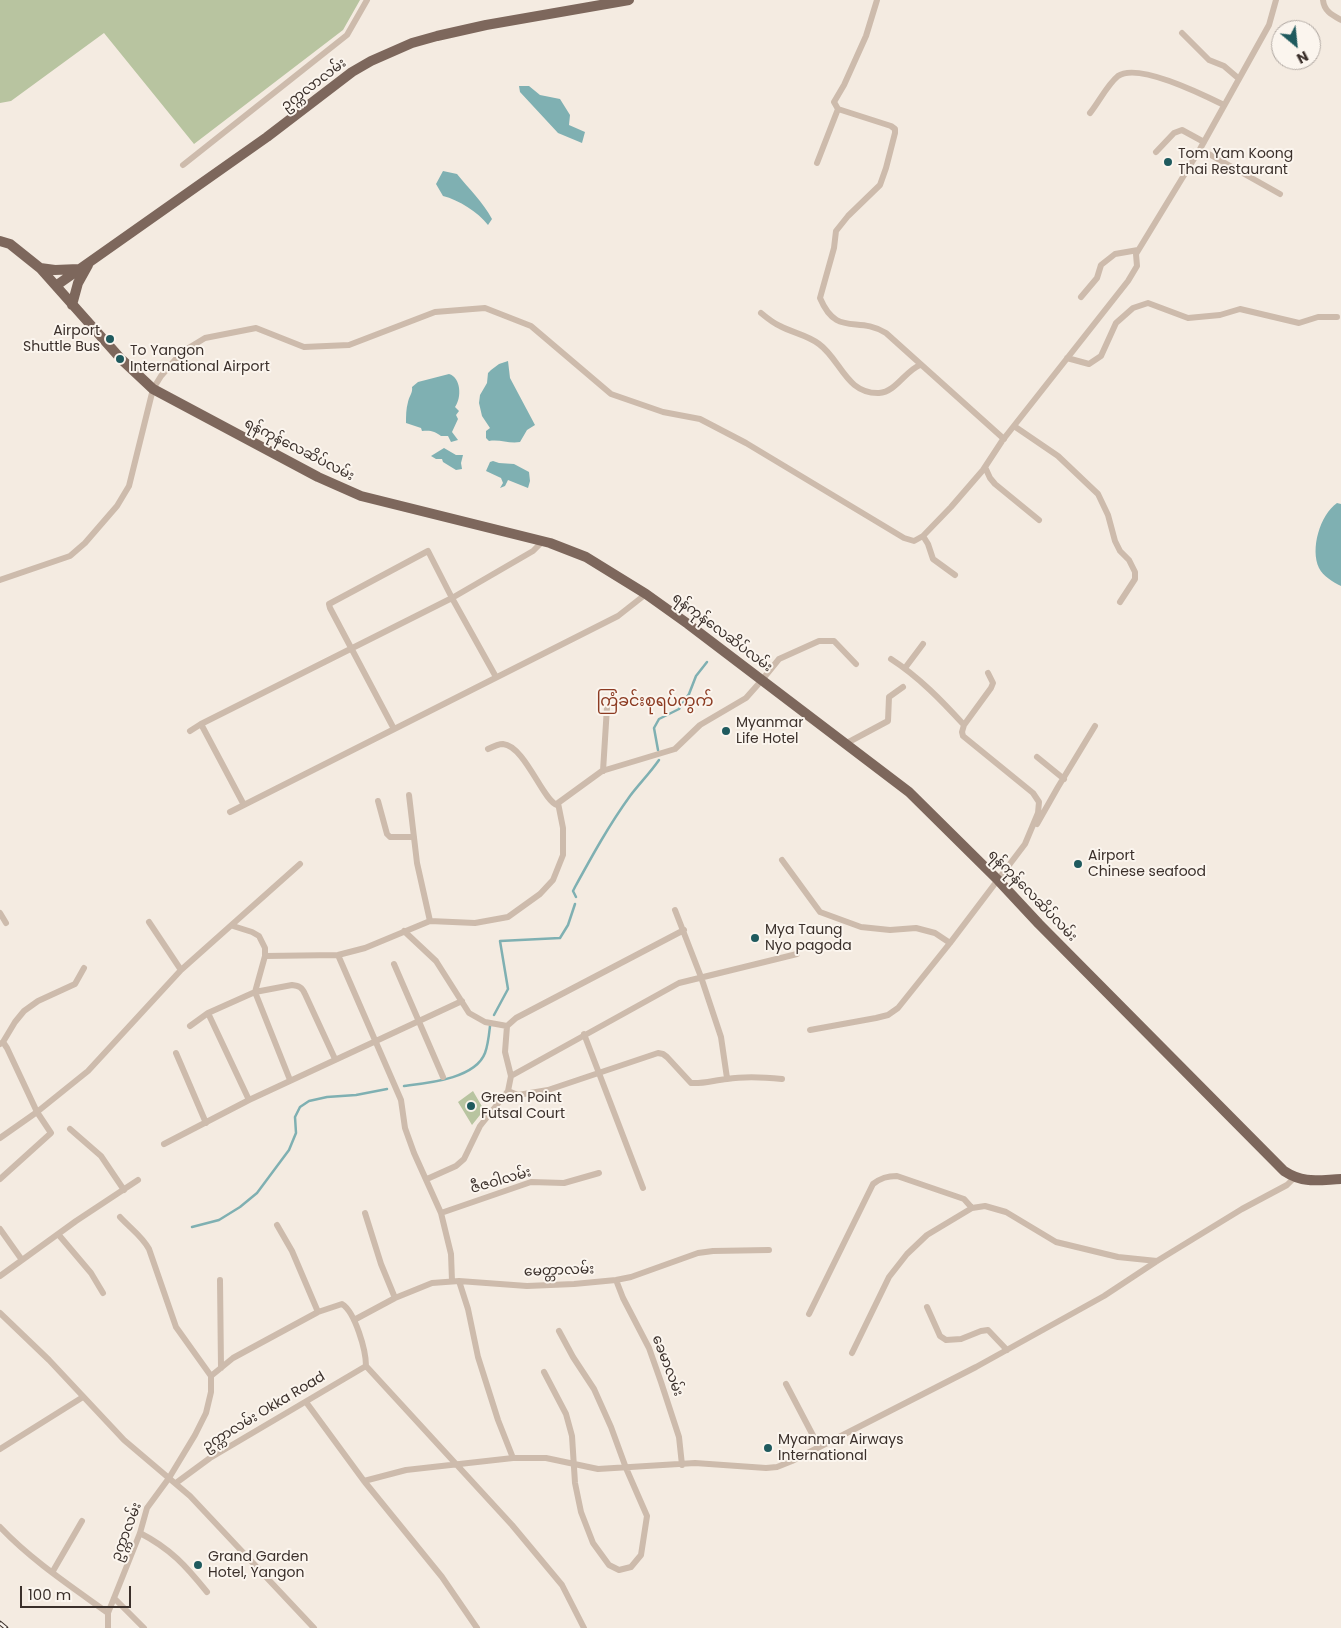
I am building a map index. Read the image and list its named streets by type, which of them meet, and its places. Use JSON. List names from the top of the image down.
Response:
{
  "streets": {
    "main road": ["ဥက္ကလာလမ်း", "ရန်ကုန်လေဆိပ်လမ်း"],
    "street": [
      "ဇီဇဝါလမ်း",
      "မေတ္တာလမ်း",
      "ခေမာလမ်း",
      "ဥက္ကာလမ်း Okka Road",
      "ဥက္ကာလမ်း"
    ]
  },
  "crossings": [
    ["ဥက္ကလာလမ်း", "ရန်ကုန်လေဆိပ်လမ်း"],
    ["မေတ္တာလမ်း", "ခေမာလမ်း"]
  ],
  "districts": ["ကြံခင်းစုရပ်ကွက်"],
  "places": [
    "Tom Yam Koong Thai Restaurant",
    "Airport Shuttle Bus",
    "To Yangon International Airport",
    "Myanmar Life Hotel",
    "Airport Chinese seafood",
    "Mya Taung Nyo pagoda",
    "Green Point Futsal Court",
    "Myanmar Airways International",
    "Grand Garden Hotel, Yangon"
  ],
  "scale_bar": "100 m",
  "north": "bottom right"
}
